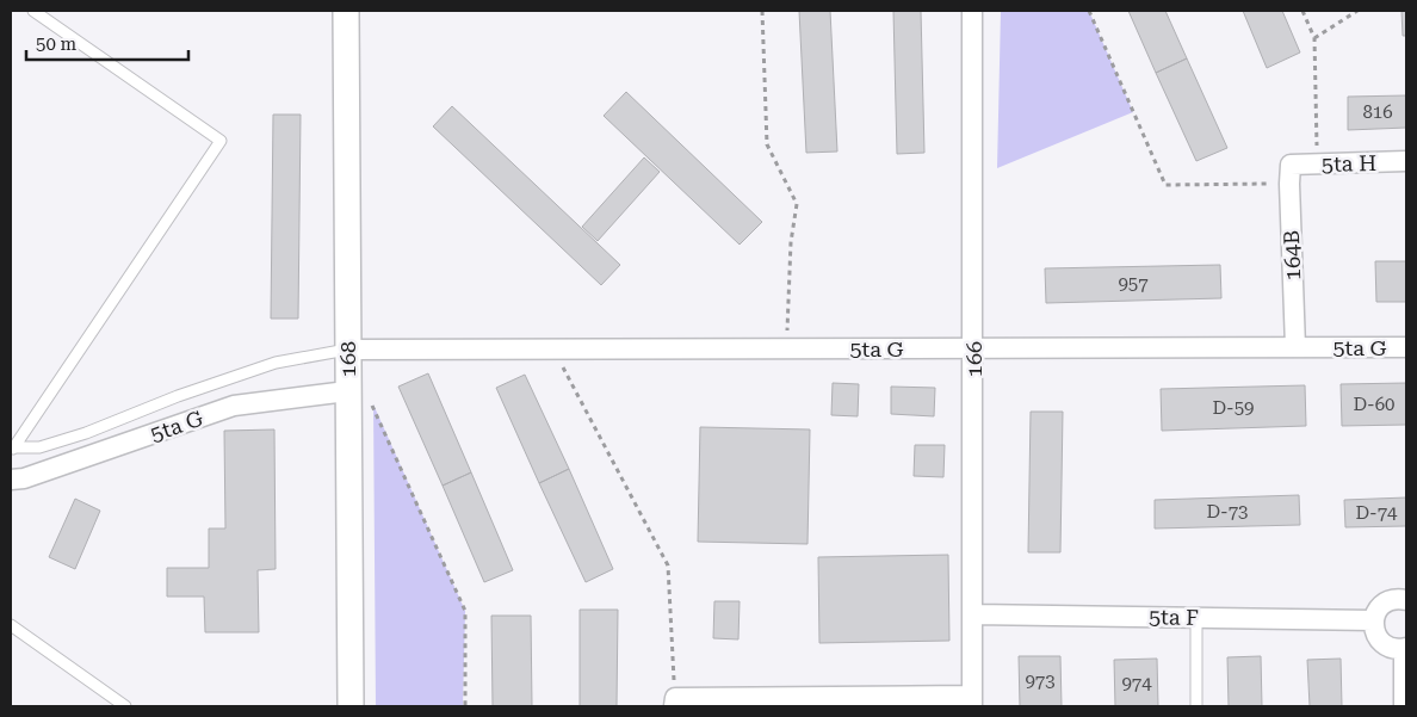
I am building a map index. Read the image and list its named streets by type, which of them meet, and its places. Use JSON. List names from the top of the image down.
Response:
{
  "streets": {
    "street": [
      "5ta H",
      "164B",
      "5ta G",
      "168",
      "166",
      "5ta F"
    ]
  },
  "crossings": [
    ["5ta H", "164B"],
    ["164B", "5ta G"],
    ["5ta G", "168"],
    ["5ta G", "166"],
    ["166", "5ta F"]
  ],
  "house_numbers": [
    "816",
    "957",
    "D-60",
    "D-59",
    "D-73",
    "D-74",
    "973",
    "974"
  ],
  "scale_bar": "50 m"
}
